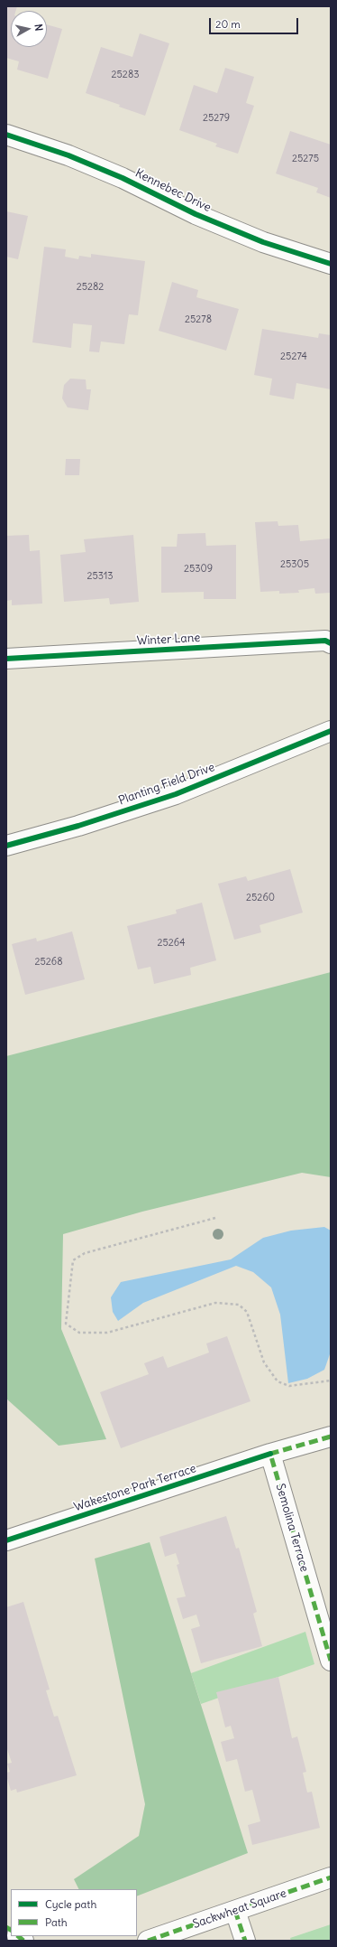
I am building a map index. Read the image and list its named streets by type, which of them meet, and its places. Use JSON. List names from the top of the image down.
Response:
{
  "streets": {
    "street": [
      "Kennebec Drive",
      "Winter Lane",
      "Planting Field Drive",
      "Wakestone Park Terrace",
      "Semolina Terrace",
      "Sackwheat Square"
    ]
  },
  "crossings": [
    ["Wakestone Park Terrace", "Semolina Terrace"]
  ],
  "house_numbers": [
    "25283",
    "25279",
    "25275",
    "25282",
    "25278",
    "25274",
    "25305",
    "25309",
    "25313",
    "25260",
    "25264",
    "25268"
  ],
  "legend": ["Cycle path", "Path"],
  "scale_bar": "20 m",
  "north": "right"
}
